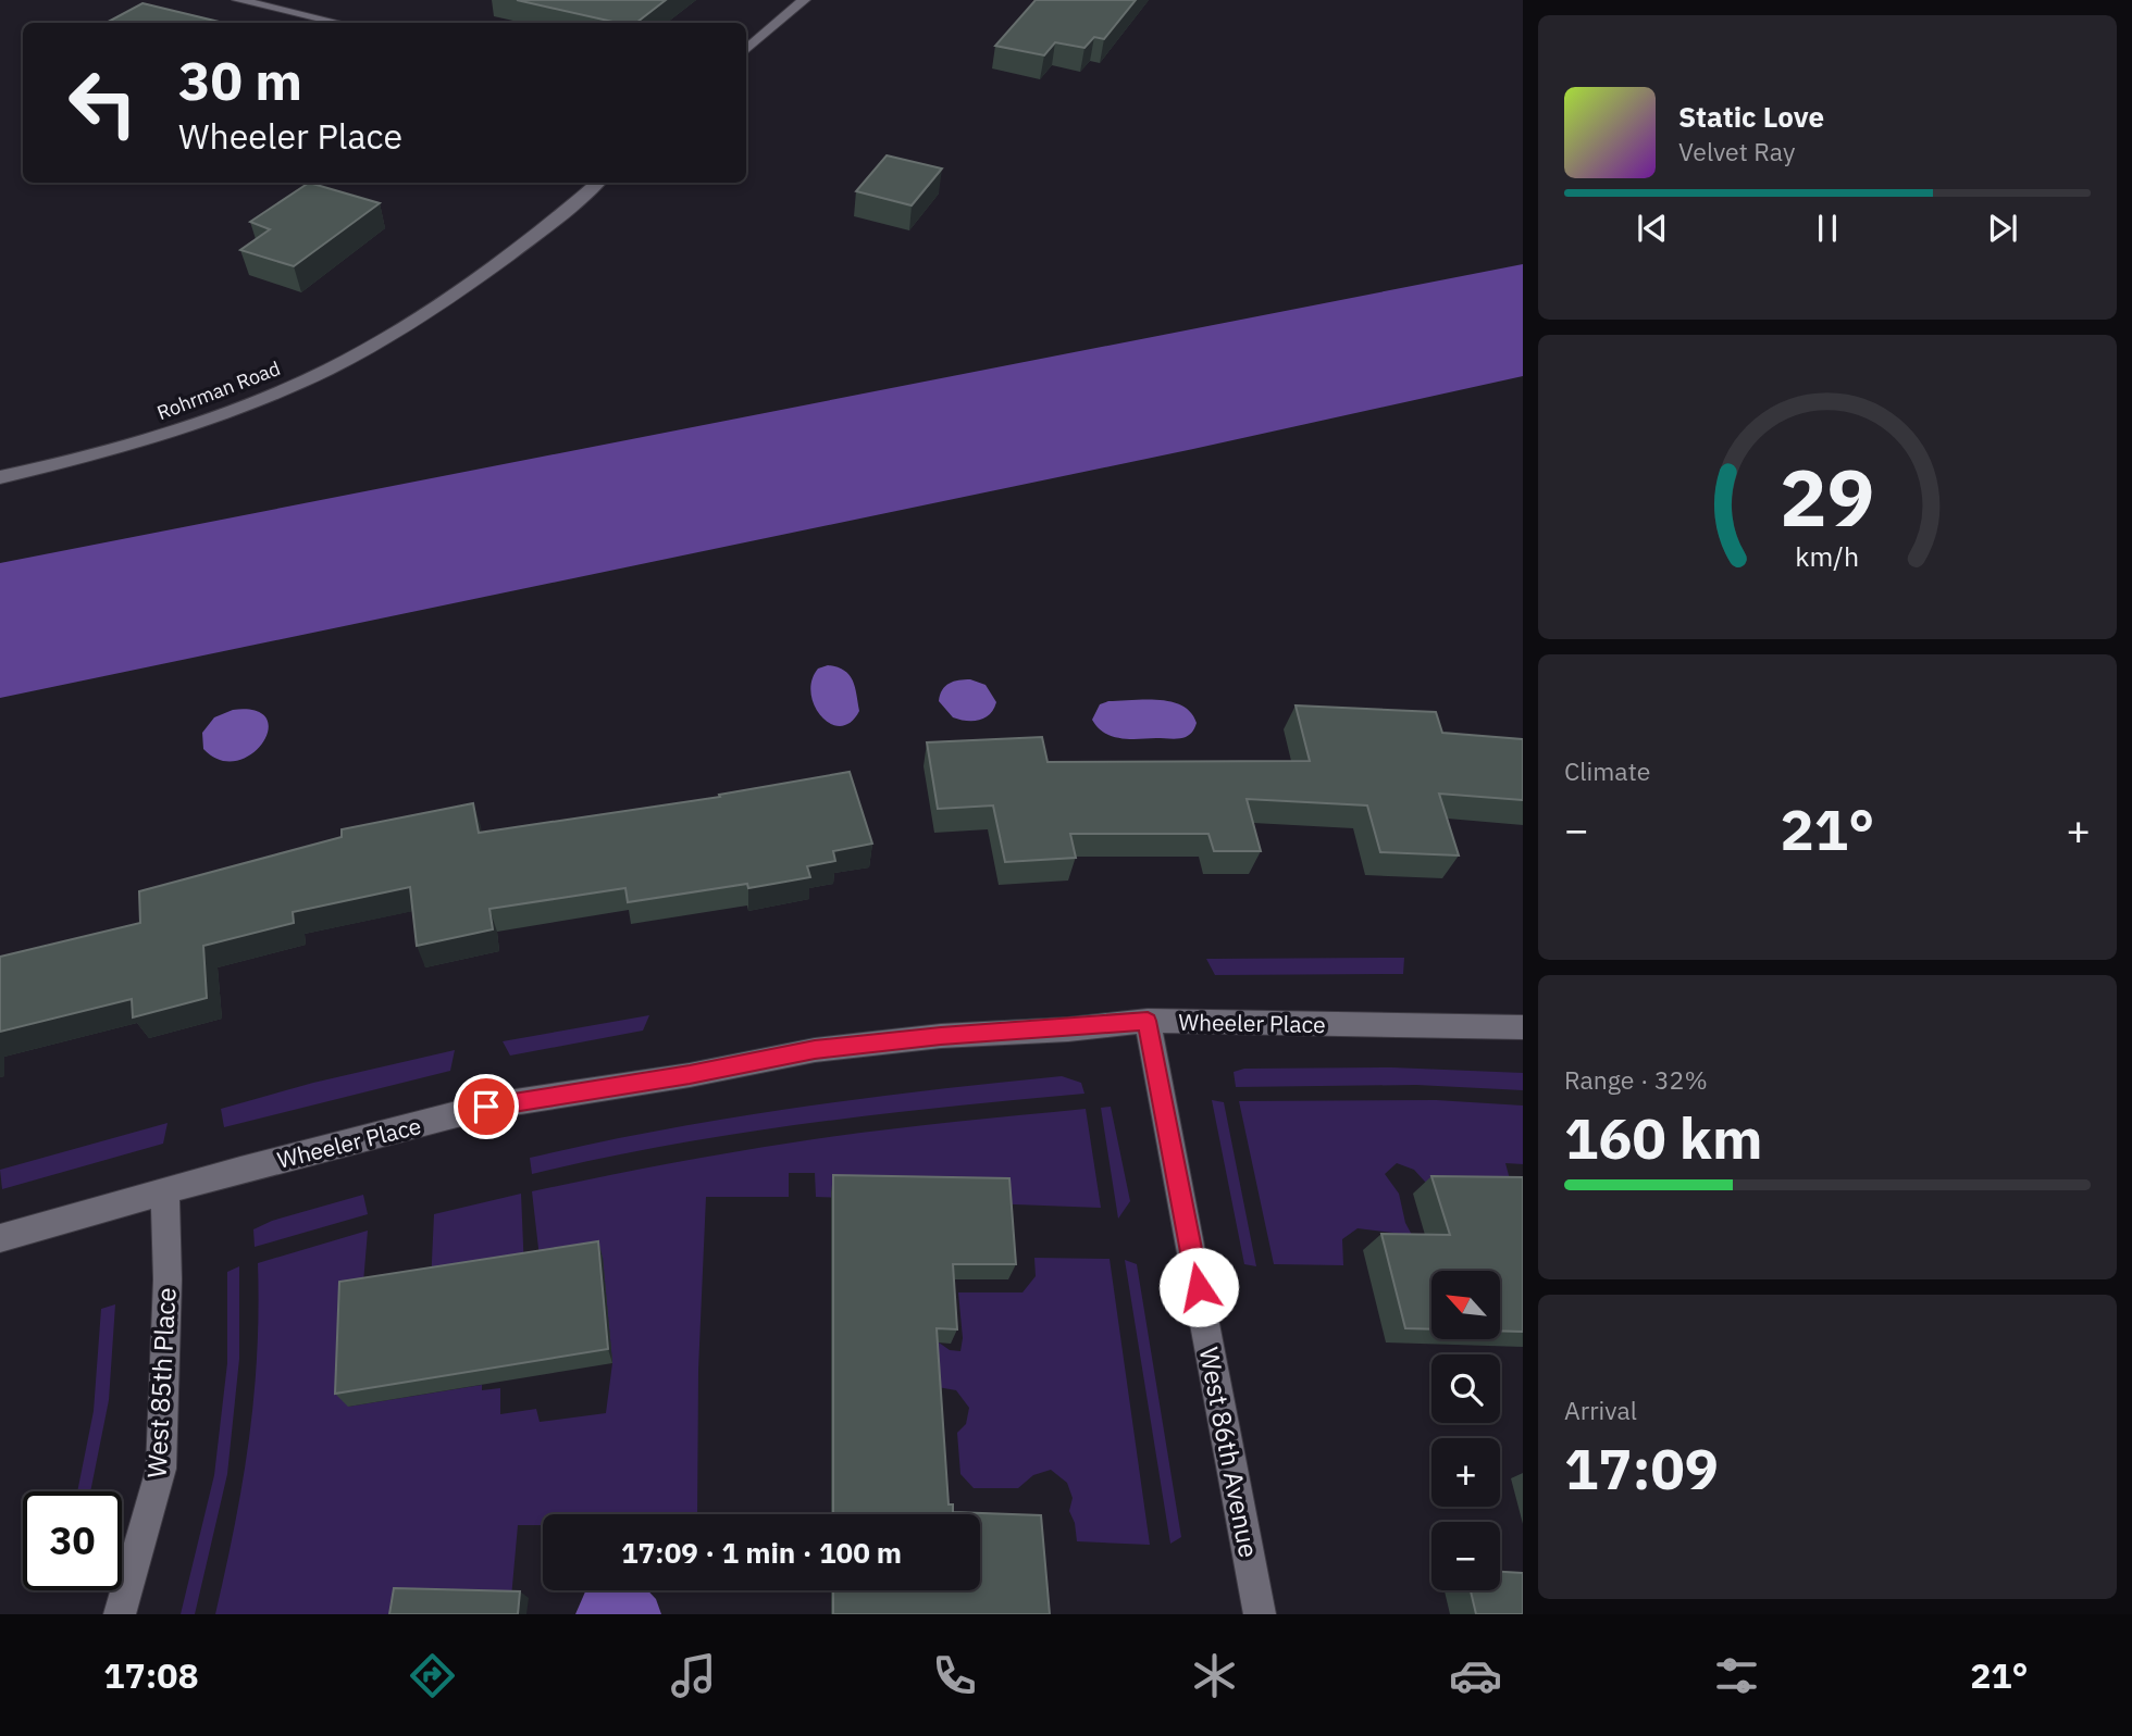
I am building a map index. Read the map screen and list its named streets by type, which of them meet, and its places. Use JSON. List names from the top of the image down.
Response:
{
  "streets": {
    "street": [
      "Rohrman Road",
      "Wheeler Place",
      "West 85th Place",
      "West 86th Avenue"
    ]
  },
  "crossings": [
    ["Wheeler Place", "West 85th Place"],
    ["Wheeler Place", "West 86th Avenue"]
  ],
  "north": "top left",
  "page": {
    "turn": ["30 m", "Wheeler Place"],
    "song": ["Static Love", "Velvet Ray"],
    "tile": [
      "Climate",
      ["Range · 32%", "160 km"],
      ["Arrival", "17:09"]
    ],
    "heat": ["−", "21°", "+"],
    "map_buttons": ["+", "−"],
    "limit": "30",
    "trip": "17:09 · 1 min · 100 m",
    "tabs": ["17:08", "21°"],
    "gauge": ["29", "km/h"]
  }
}
